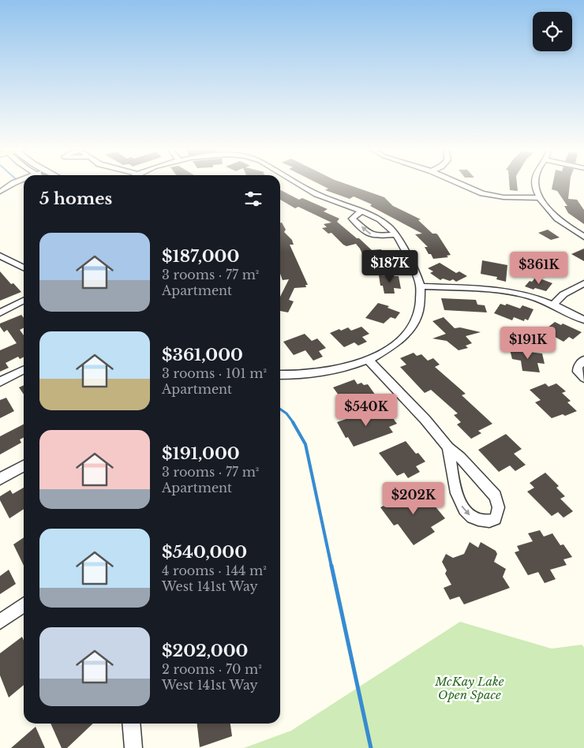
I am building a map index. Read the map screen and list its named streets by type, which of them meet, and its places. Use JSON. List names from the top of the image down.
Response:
{
  "parks": ["McKay Lake Open Space"],
  "page": {
    "heading": "5 homes",
    "list": [
      {
        "name": "$187,000",
        "note": "3 rooms · 77 m² · Apartment"
      },
      {
        "name": "$361,000",
        "note": "3 rooms · 101 m² · Apartment"
      },
      {
        "name": "$191,000",
        "note": "3 rooms · 77 m² · Apartment"
      },
      {
        "name": "$540,000",
        "note": "4 rooms · 144 m² · West 141st Way"
      },
      {
        "name": "$202,000",
        "note": "2 rooms · 70 m² · West 141st Way"
      }
    ],
    "price": [
      "$187K",
      "$361K",
      "$191K",
      "$540K",
      "$202K"
    ]
  }
}
